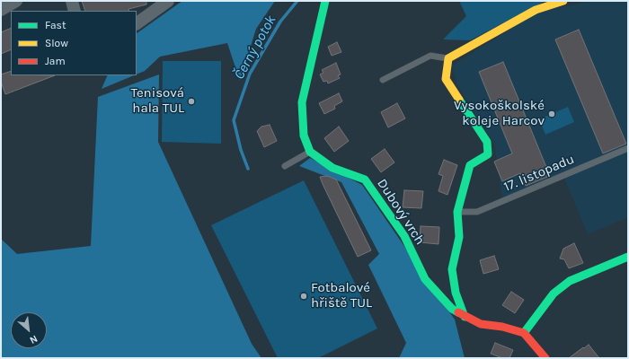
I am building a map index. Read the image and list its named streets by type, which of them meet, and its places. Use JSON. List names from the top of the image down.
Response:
{
  "streets": {
    "street": ["Dubový vrch"],
    "lane": ["17. listopadu"]
  },
  "water": ["Černý potok"],
  "places": ["Tenisová hala TUL", "Vysokoškolské koleje Harcov", "Fotbalové hřiště TUL"],
  "legend": ["Fast", "Slow", "Jam"],
  "north": "bottom right"
}
